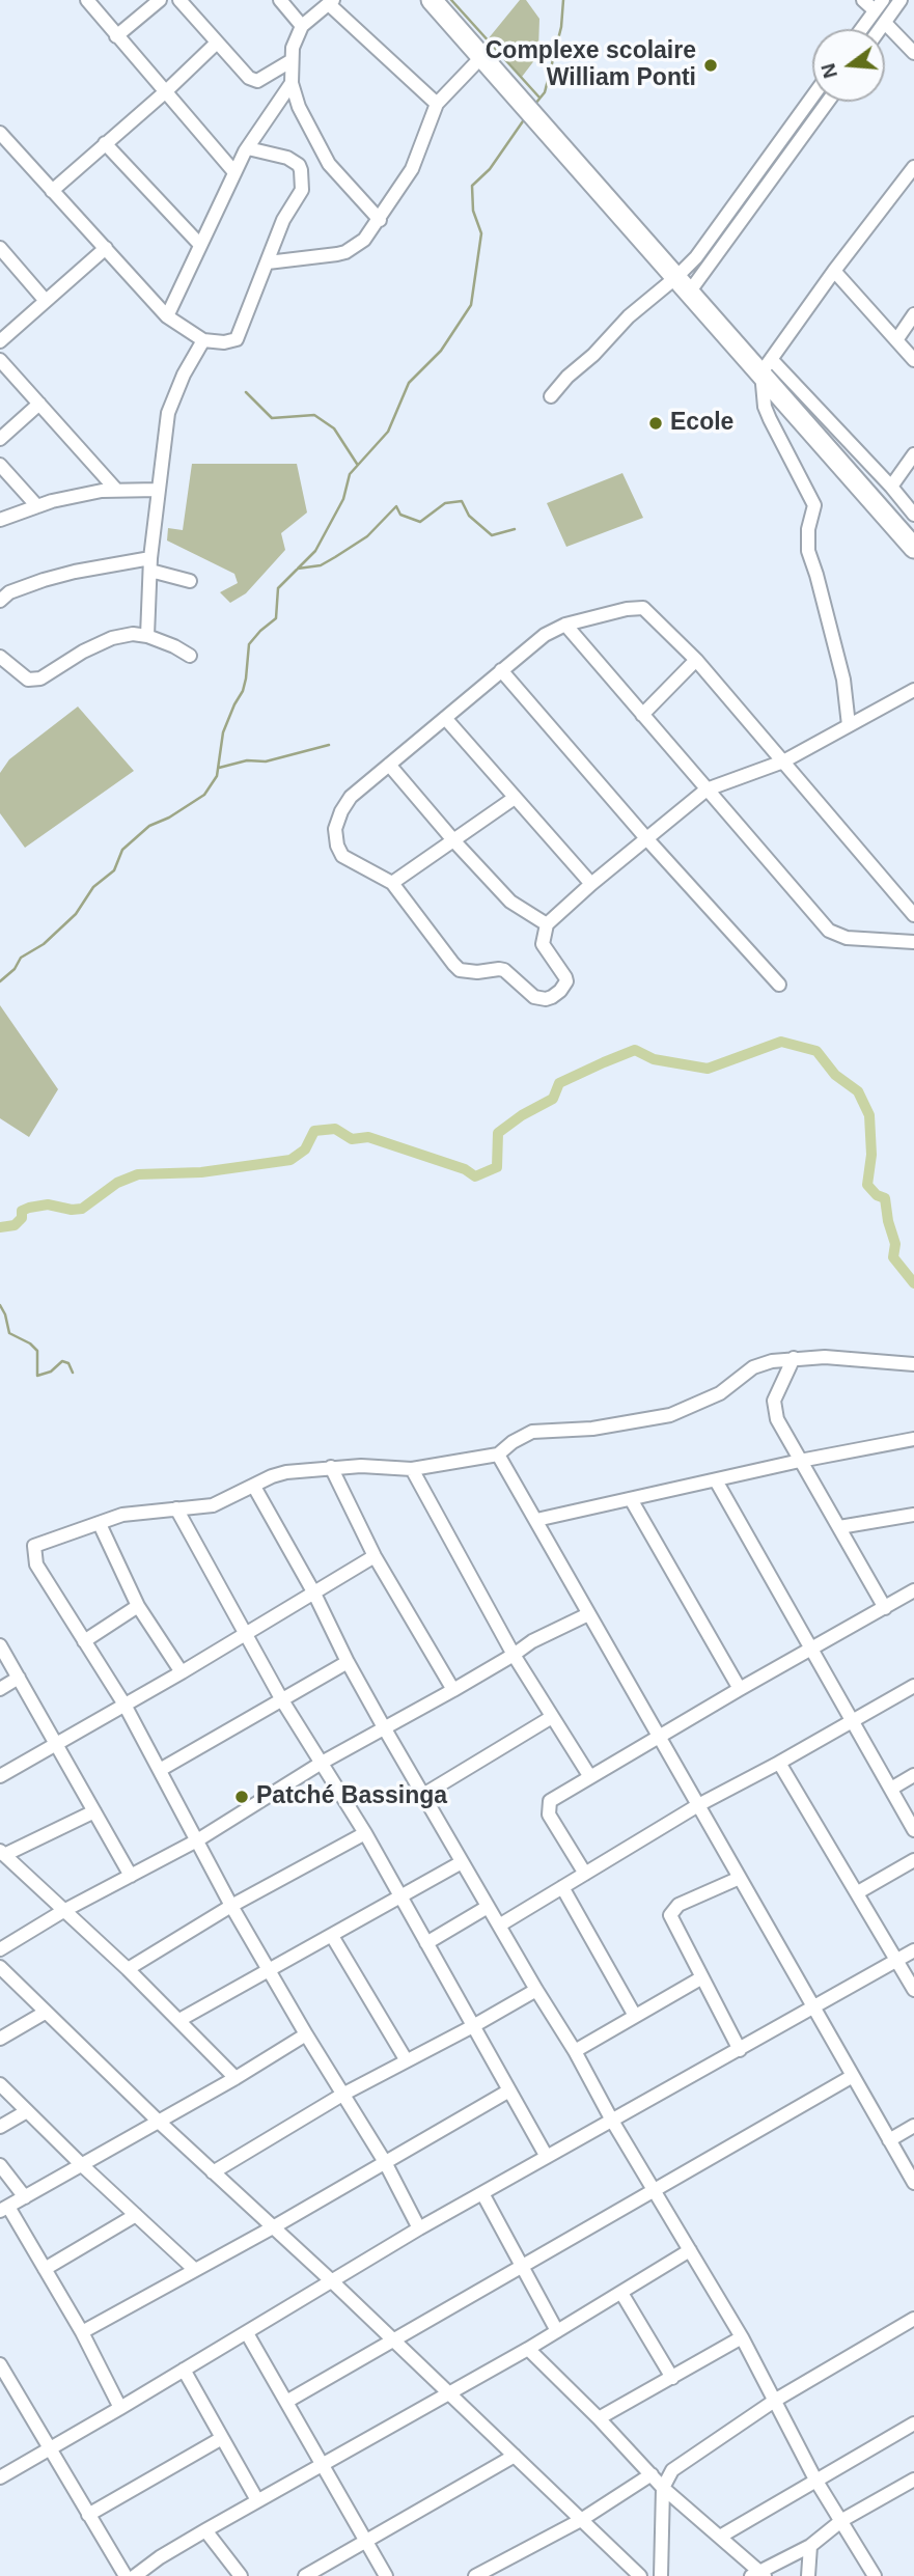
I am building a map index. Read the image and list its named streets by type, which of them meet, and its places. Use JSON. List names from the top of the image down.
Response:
{
  "places": ["Complexe scolaire William Ponti", "Ecole", "Patché Bassinga"],
  "north": "left"
}
